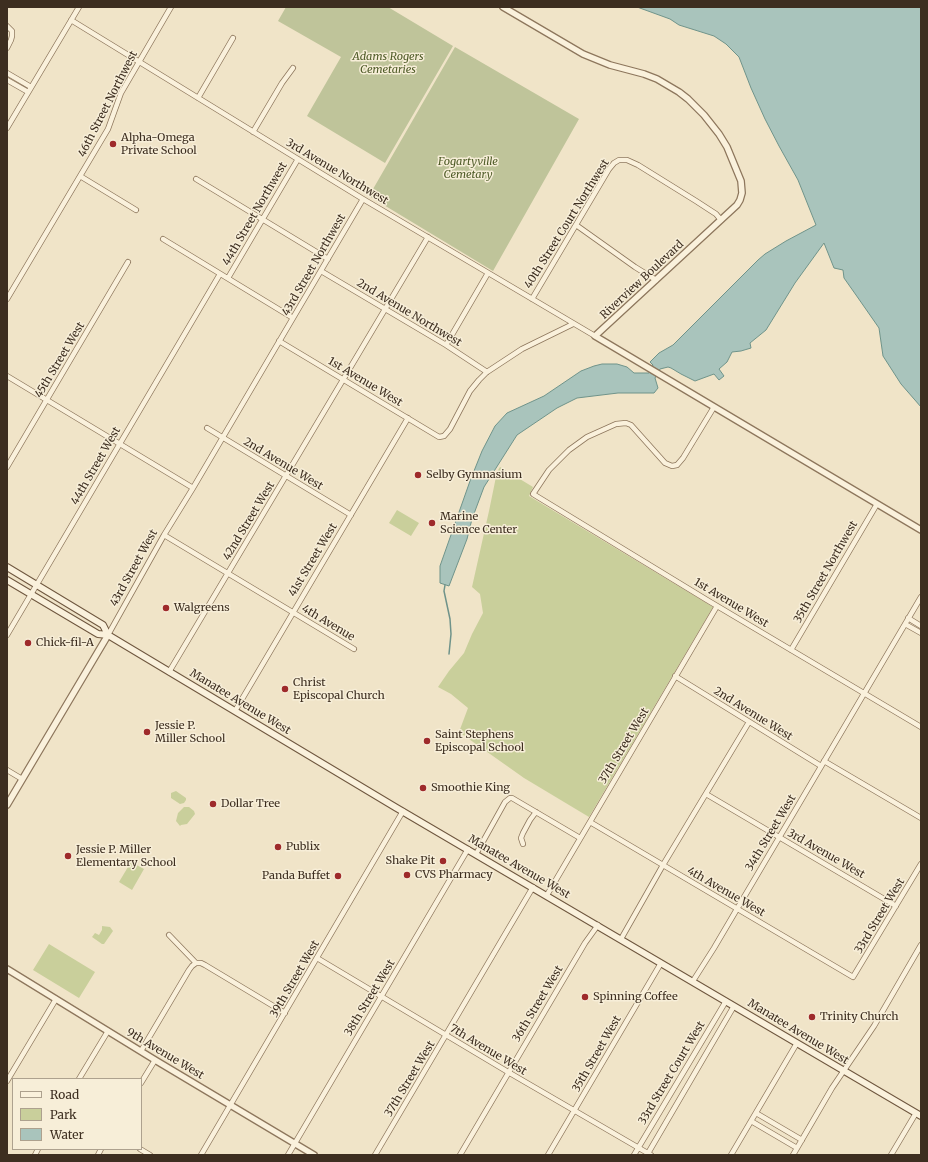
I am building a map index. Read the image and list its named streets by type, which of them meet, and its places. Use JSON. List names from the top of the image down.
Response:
{
  "streets": {
    "main road": ["Manatee Avenue West"],
    "street": [
      "46th Street Northwest",
      "3rd Avenue Northwest",
      "44th Street Northwest",
      "40th Street Court Northwest",
      "43rd Street Northwest",
      "Riverview Boulevard",
      "2nd Avenue Northwest",
      "45th Street West",
      "1st Avenue West",
      "2nd Avenue West",
      "44th Street West",
      "42nd Street West",
      "41st Street West",
      "43rd Street West",
      "35th Street Northwest",
      "4th Avenue",
      "37th Street West",
      "34th Street West",
      "3rd Avenue West",
      "4th Avenue West",
      "33rd Street West",
      "39th Street West",
      "38th Street West",
      "36th Street West",
      "7th Avenue West",
      "9th Avenue West",
      "35th Street West",
      "33rd Street Court West"
    ]
  },
  "crossings": [
    ["46th Street Northwest", "3rd Avenue Northwest"],
    ["3rd Avenue Northwest", "44th Street Northwest"],
    ["3rd Avenue Northwest", "40th Street Court Northwest"],
    ["3rd Avenue Northwest", "43rd Street Northwest"],
    ["3rd Avenue Northwest", "Riverview Boulevard"],
    ["3rd Avenue Northwest", "42nd Street West"],
    ["44th Street Northwest", "44th Street West"],
    ["40th Street Court Northwest", "Riverview Boulevard"],
    ["43rd Street Northwest", "2nd Avenue Northwest"],
    ["43rd Street Northwest", "1st Avenue West"],
    ["43rd Street Northwest", "43rd Street West"],
    ["2nd Avenue Northwest", "1st Avenue West"],
    ["2nd Avenue Northwest", "42nd Street West"],
    ["1st Avenue West", "42nd Street West"],
    ["1st Avenue West", "41st Street West"],
    ["1st Avenue West", "43rd Street West"],
    ["1st Avenue West", "35th Street Northwest"],
    ["1st Avenue West", "37th Street West"],
    ["1st Avenue West", "34th Street West"],
    ["2nd Avenue West", "42nd Street West"],
    ["2nd Avenue West", "41st Street West"],
    ["2nd Avenue West", "43rd Street West"],
    ["2nd Avenue West", "37th Street West"],
    ["2nd Avenue West", "34th Street West"],
    ["44th Street West", "Manatee Avenue West"],
    ["42nd Street West", "Manatee Avenue West"],
    ["41st Street West", "4th Avenue"],
    ["41st Street West", "Manatee Avenue West"],
    ["43rd Street West", "Manatee Avenue West"],
    ["Manatee Avenue West", "37th Street West"],
    ["Manatee Avenue West", "34th Street West"],
    ["Manatee Avenue West", "39th Street West"],
    ["Manatee Avenue West", "38th Street West"],
    ["Manatee Avenue West", "36th Street West"],
    ["Manatee Avenue West", "35th Street West"],
    ["Manatee Avenue West", "33rd Street Court West"],
    ["37th Street West", "4th Avenue West"],
    ["37th Street West", "7th Avenue West"],
    ["34th Street West", "3rd Avenue West"],
    ["34th Street West", "4th Avenue West"],
    ["3rd Avenue West", "33rd Street West"],
    ["4th Avenue West", "33rd Street West"],
    ["39th Street West", "7th Avenue West"],
    ["39th Street West", "9th Avenue West"],
    ["38th Street West", "7th Avenue West"],
    ["38th Street West", "9th Avenue West"],
    ["36th Street West", "7th Avenue West"],
    ["7th Avenue West", "35th Street West"],
    ["7th Avenue West", "33rd Street Court West"]
  ],
  "parks": ["Adams Rogers Cemetaries", "Fogartyville Cemetary"],
  "places": [
    "Alpha-Omega Private School",
    "Selby Gymnasium",
    "Marine Science Center",
    "Walgreens",
    "Chick-fil-A",
    "Christ Episcopal Church",
    "Jessie P. Miller School",
    "Saint Stephens Episcopal School",
    "Smoothie King",
    "Dollar Tree",
    "Publix",
    "Jessie P. Miller Elementary School",
    "Shake Pit",
    "CVS Pharmacy",
    "Panda Buffet",
    "Spinning Coffee",
    "Trinity Church"
  ],
  "legend": ["Road", "Park", "Water"]
}
